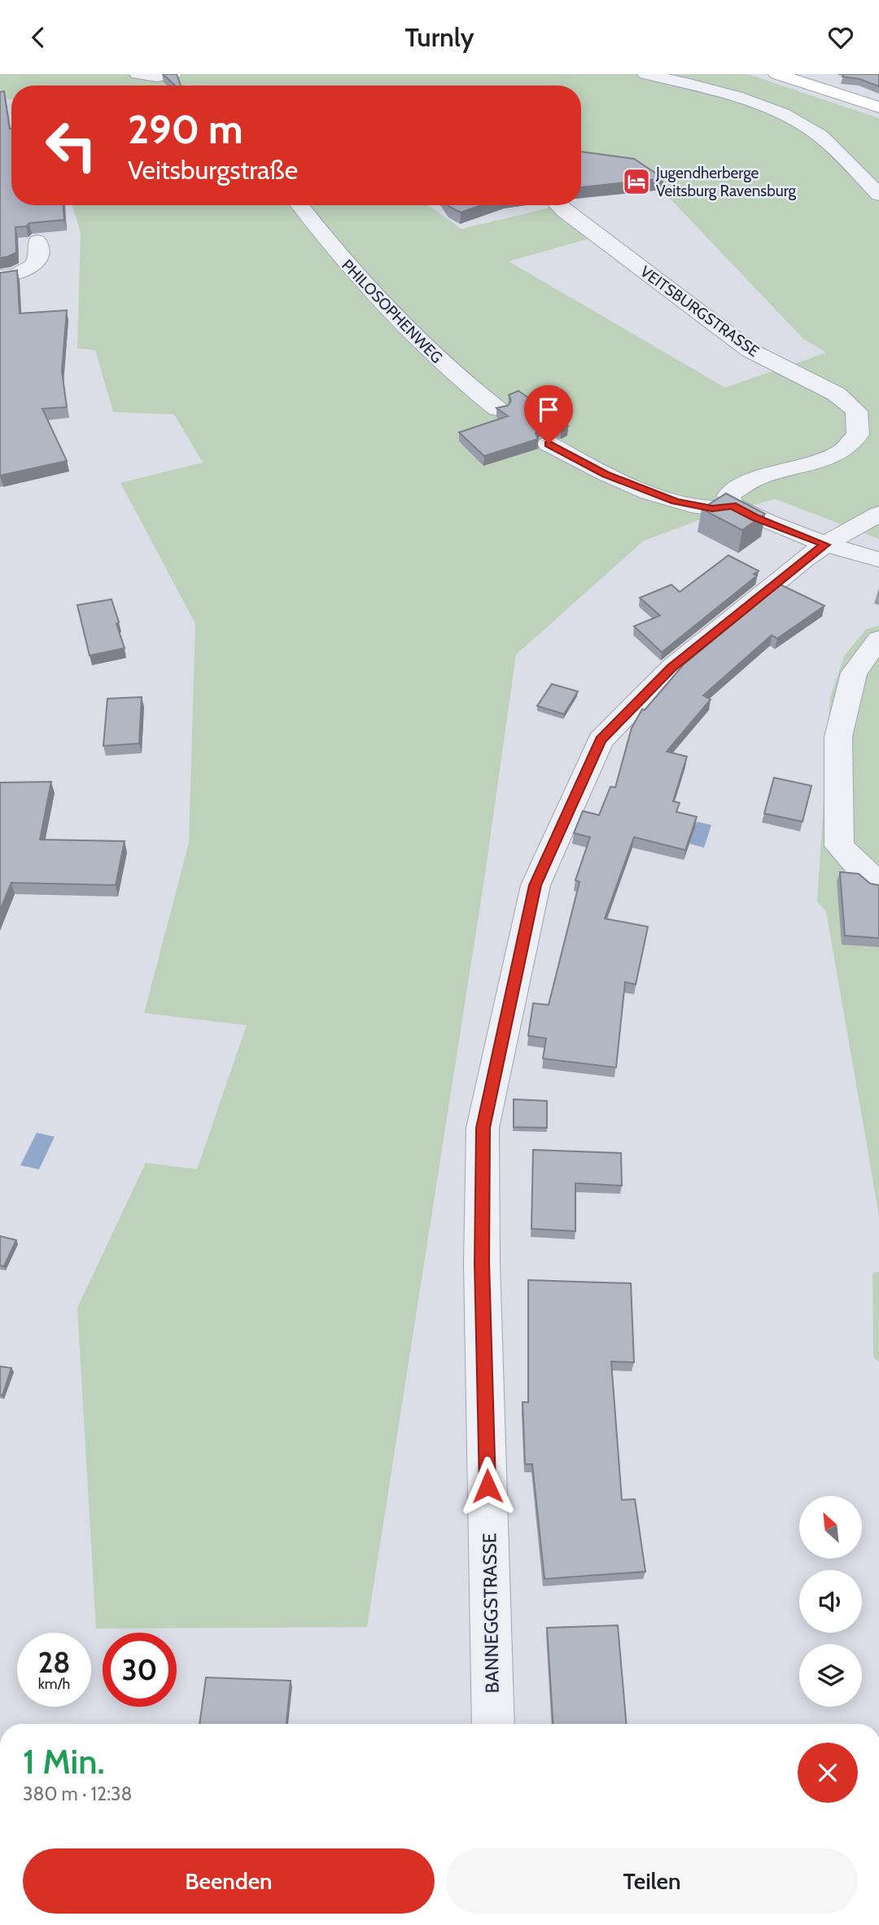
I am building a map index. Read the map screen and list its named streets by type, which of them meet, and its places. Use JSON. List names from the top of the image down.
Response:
{
  "streets": {
    "street": ["PHILOSOPHENWEG", "VEITSBURGSTRASSE", "BANNEGGSTRASSE"]
  },
  "places": {
    "hotel": ["Jugendherberge Veitsburg Ravensburg"]
  },
  "north": "top left",
  "page": {
    "header": "Turnly",
    "turn": ["290 m", "Veitsburgstraße"],
    "speed": "28 km/h",
    "limit": "30",
    "heading": ["1 Min.", "380 m · 12:38"],
    "buttons": ["Beenden", "Teilen"]
  }
}
